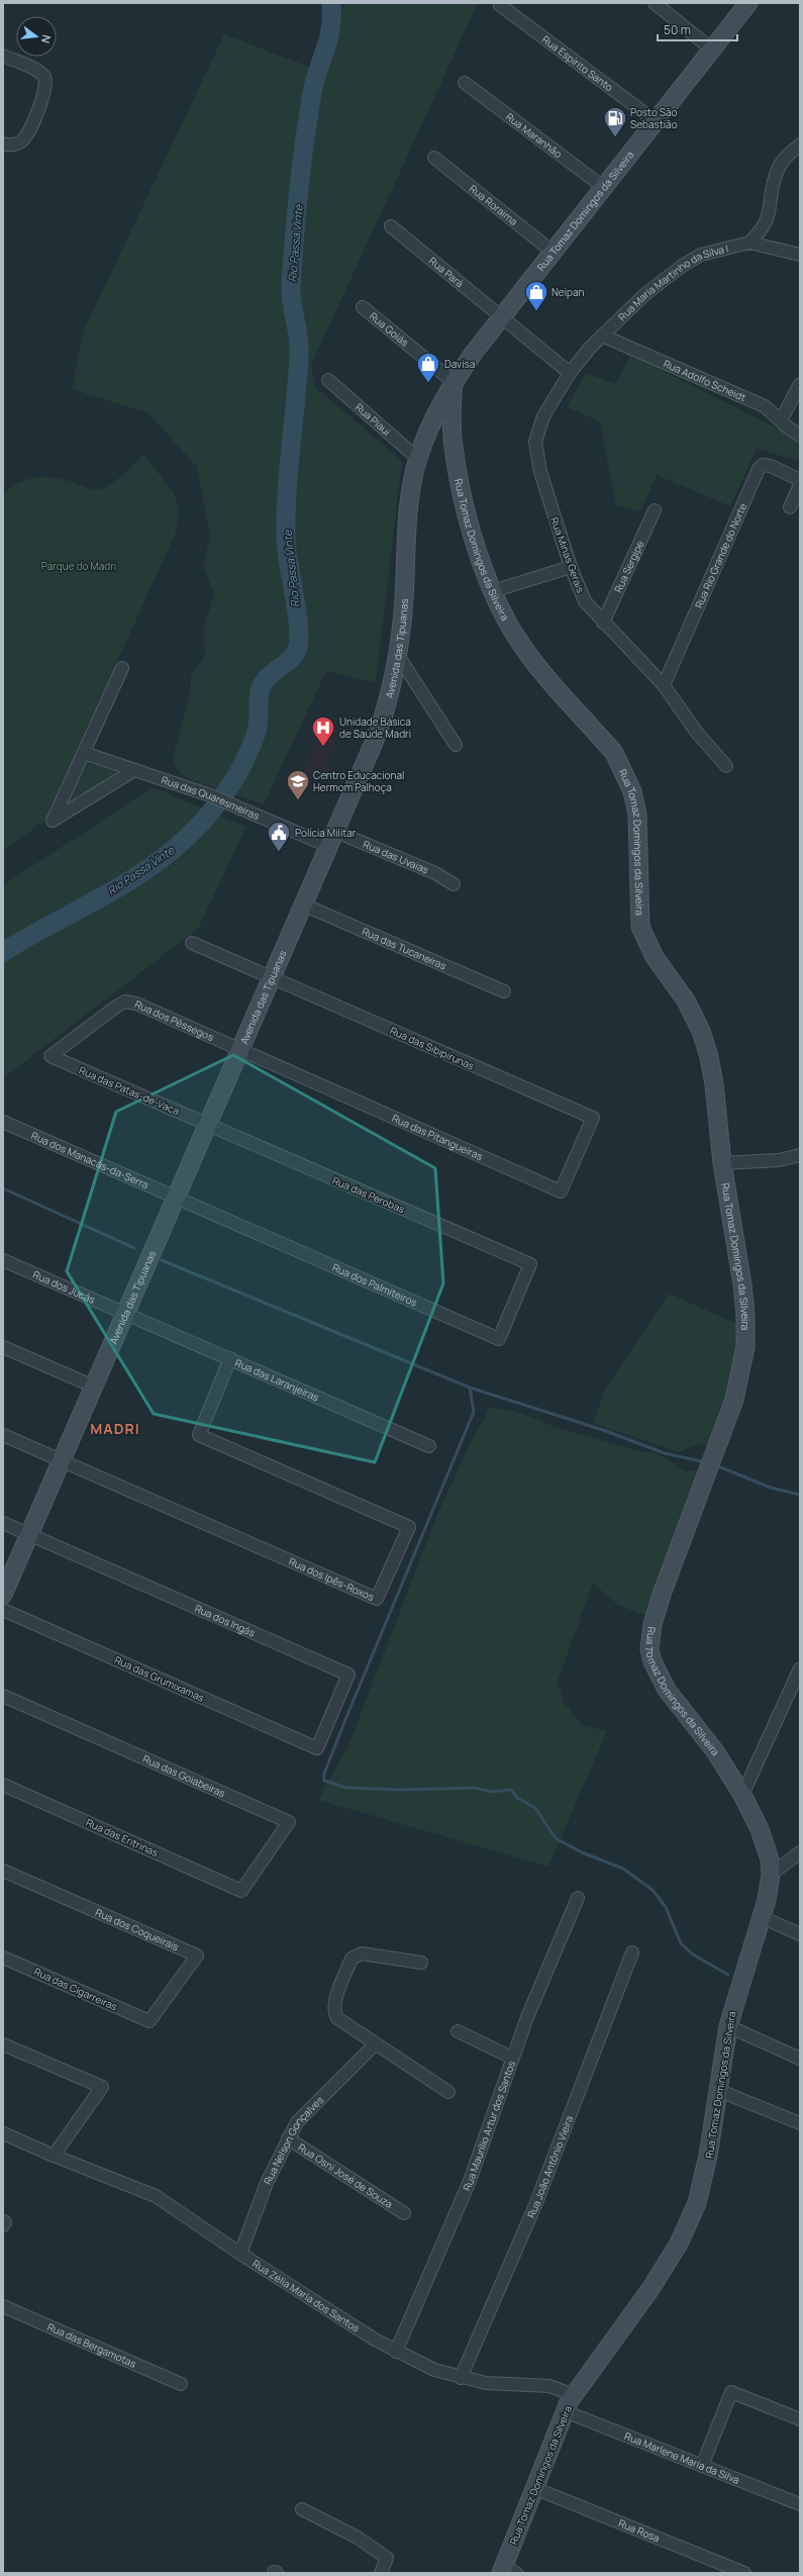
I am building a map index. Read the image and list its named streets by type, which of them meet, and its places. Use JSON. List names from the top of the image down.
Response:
{
  "streets": {
    "main road": ["Rua Tomaz Domingos da Silveira", "Avenida das Tipuanas"],
    "street": [
      "Rua Espírito Santo",
      "Rua Maranhão",
      "Rua Roraima",
      "Rua Pará",
      "Rua Maria Martinho da Silva I",
      "Rua Goiás",
      "Rua Adolfo Scheidt",
      "Rua Piauí",
      "Rua Minas Gerais",
      "Rua Rio Grande do Norte",
      "Rua Sergipe",
      "Rua das Quaresmeiras",
      "Rua das Uvaias",
      "Rua das Tucaneiras",
      "Rua dos Pêssegos",
      "Rua das Sibipirunas",
      "Rua das Patas-de-Vaca",
      "Rua das Pitangueiras",
      "Rua dos Manacás-da-Serra",
      "Rua das Perobas",
      "Rua dos Palmiteiros",
      "Rua dos Jucás",
      "Rua das Laranjeiras",
      "Rua dos Ipês-Roxos",
      "Rua dos Ingás",
      "Rua das Grumixamas",
      "Rua das Goiabeiras",
      "Rua das Eritrinas",
      "Rua dos Coqueirais",
      "Rua das Cigarreiras",
      "Rua Maurílio Artur dos Santos",
      "Rua Nelson Gonçalves",
      "Rua João Antônio Vieira",
      "Rua Osni José de Souza",
      "Rua Zélia Maria dos Santos",
      "Rua das Bergamotas",
      "Rua Marlene Maria da Silva",
      "Rua Rosa"
    ]
  },
  "crossings": [
    ["Rua Espírito Santo", "Rua Tomaz Domingos da Silveira"],
    ["Rua Maranhão", "Rua Tomaz Domingos da Silveira"],
    ["Rua Roraima", "Rua Tomaz Domingos da Silveira"],
    ["Rua Tomaz Domingos da Silveira", "Rua Pará"],
    ["Rua Tomaz Domingos da Silveira", "Rua Goiás"],
    ["Rua Tomaz Domingos da Silveira", "Avenida das Tipuanas"],
    ["Rua Tomaz Domingos da Silveira", "Rua Zélia Maria dos Santos"],
    ["Rua Tomaz Domingos da Silveira", "Rua Marlene Maria da Silva"],
    ["Rua Tomaz Domingos da Silveira", "Rua Rosa"],
    ["Rua Pará", "Rua Maria Martinho da Silva I"],
    ["Rua Pará", "Rua Minas Gerais"],
    ["Rua Maria Martinho da Silva I", "Rua Adolfo Scheidt"],
    ["Rua Maria Martinho da Silva I", "Rua Minas Gerais"],
    ["Rua Goiás", "Avenida das Tipuanas"],
    ["Rua Piauí", "Avenida das Tipuanas"],
    ["Rua Minas Gerais", "Rua Rio Grande do Norte"],
    ["Rua Minas Gerais", "Rua Sergipe"],
    ["Avenida das Tipuanas", "Rua das Quaresmeiras"],
    ["Avenida das Tipuanas", "Rua das Uvaias"],
    ["Avenida das Tipuanas", "Rua das Tucaneiras"],
    ["Avenida das Tipuanas", "Rua dos Pêssegos"],
    ["Avenida das Tipuanas", "Rua das Sibipirunas"],
    ["Avenida das Tipuanas", "Rua das Patas-de-Vaca"],
    ["Avenida das Tipuanas", "Rua das Pitangueiras"],
    ["Avenida das Tipuanas", "Rua dos Manacás-da-Serra"],
    ["Avenida das Tipuanas", "Rua das Perobas"],
    ["Avenida das Tipuanas", "Rua dos Palmiteiros"],
    ["Avenida das Tipuanas", "Rua dos Jucás"],
    ["Avenida das Tipuanas", "Rua das Laranjeiras"],
    ["Avenida das Tipuanas", "Rua dos Ipês-Roxos"],
    ["Avenida das Tipuanas", "Rua dos Ingás"],
    ["Rua das Quaresmeiras", "Rua das Uvaias"],
    ["Rua dos Pêssegos", "Rua das Patas-de-Vaca"],
    ["Rua dos Pêssegos", "Rua das Pitangueiras"],
    ["Rua das Sibipirunas", "Rua das Pitangueiras"],
    ["Rua das Patas-de-Vaca", "Rua das Perobas"],
    ["Rua dos Manacás-da-Serra", "Rua dos Palmiteiros"],
    ["Rua das Perobas", "Rua dos Palmiteiros"],
    ["Rua dos Jucás", "Rua das Laranjeiras"],
    ["Rua das Laranjeiras", "Rua dos Ipês-Roxos"],
    ["Rua dos Ingás", "Rua das Grumixamas"],
    ["Rua das Goiabeiras", "Rua das Eritrinas"],
    ["Rua dos Coqueirais", "Rua das Cigarreiras"],
    ["Rua Maurílio Artur dos Santos", "Rua Zélia Maria dos Santos"],
    ["Rua Nelson Gonçalves", "Rua Osni José de Souza"],
    ["Rua Nelson Gonçalves", "Rua Zélia Maria dos Santos"],
    ["Rua João Antônio Vieira", "Rua Zélia Maria dos Santos"]
  ],
  "districts": ["MADRI"],
  "water": ["Rio Passa Vinte"],
  "parks": ["Parque do Madri"],
  "places": {
    "fuel station": ["Posto São Sebastião"],
    "shop": ["Neipan", "Davisa"],
    "hospital": ["Unidade Básica de Saúde Madri"],
    "school or university": ["Centro Educacional Hermom Palhoça"],
    "public building": ["Polícia Militar"]
  },
  "scale_bar": "50 m",
  "north": "right"
}
